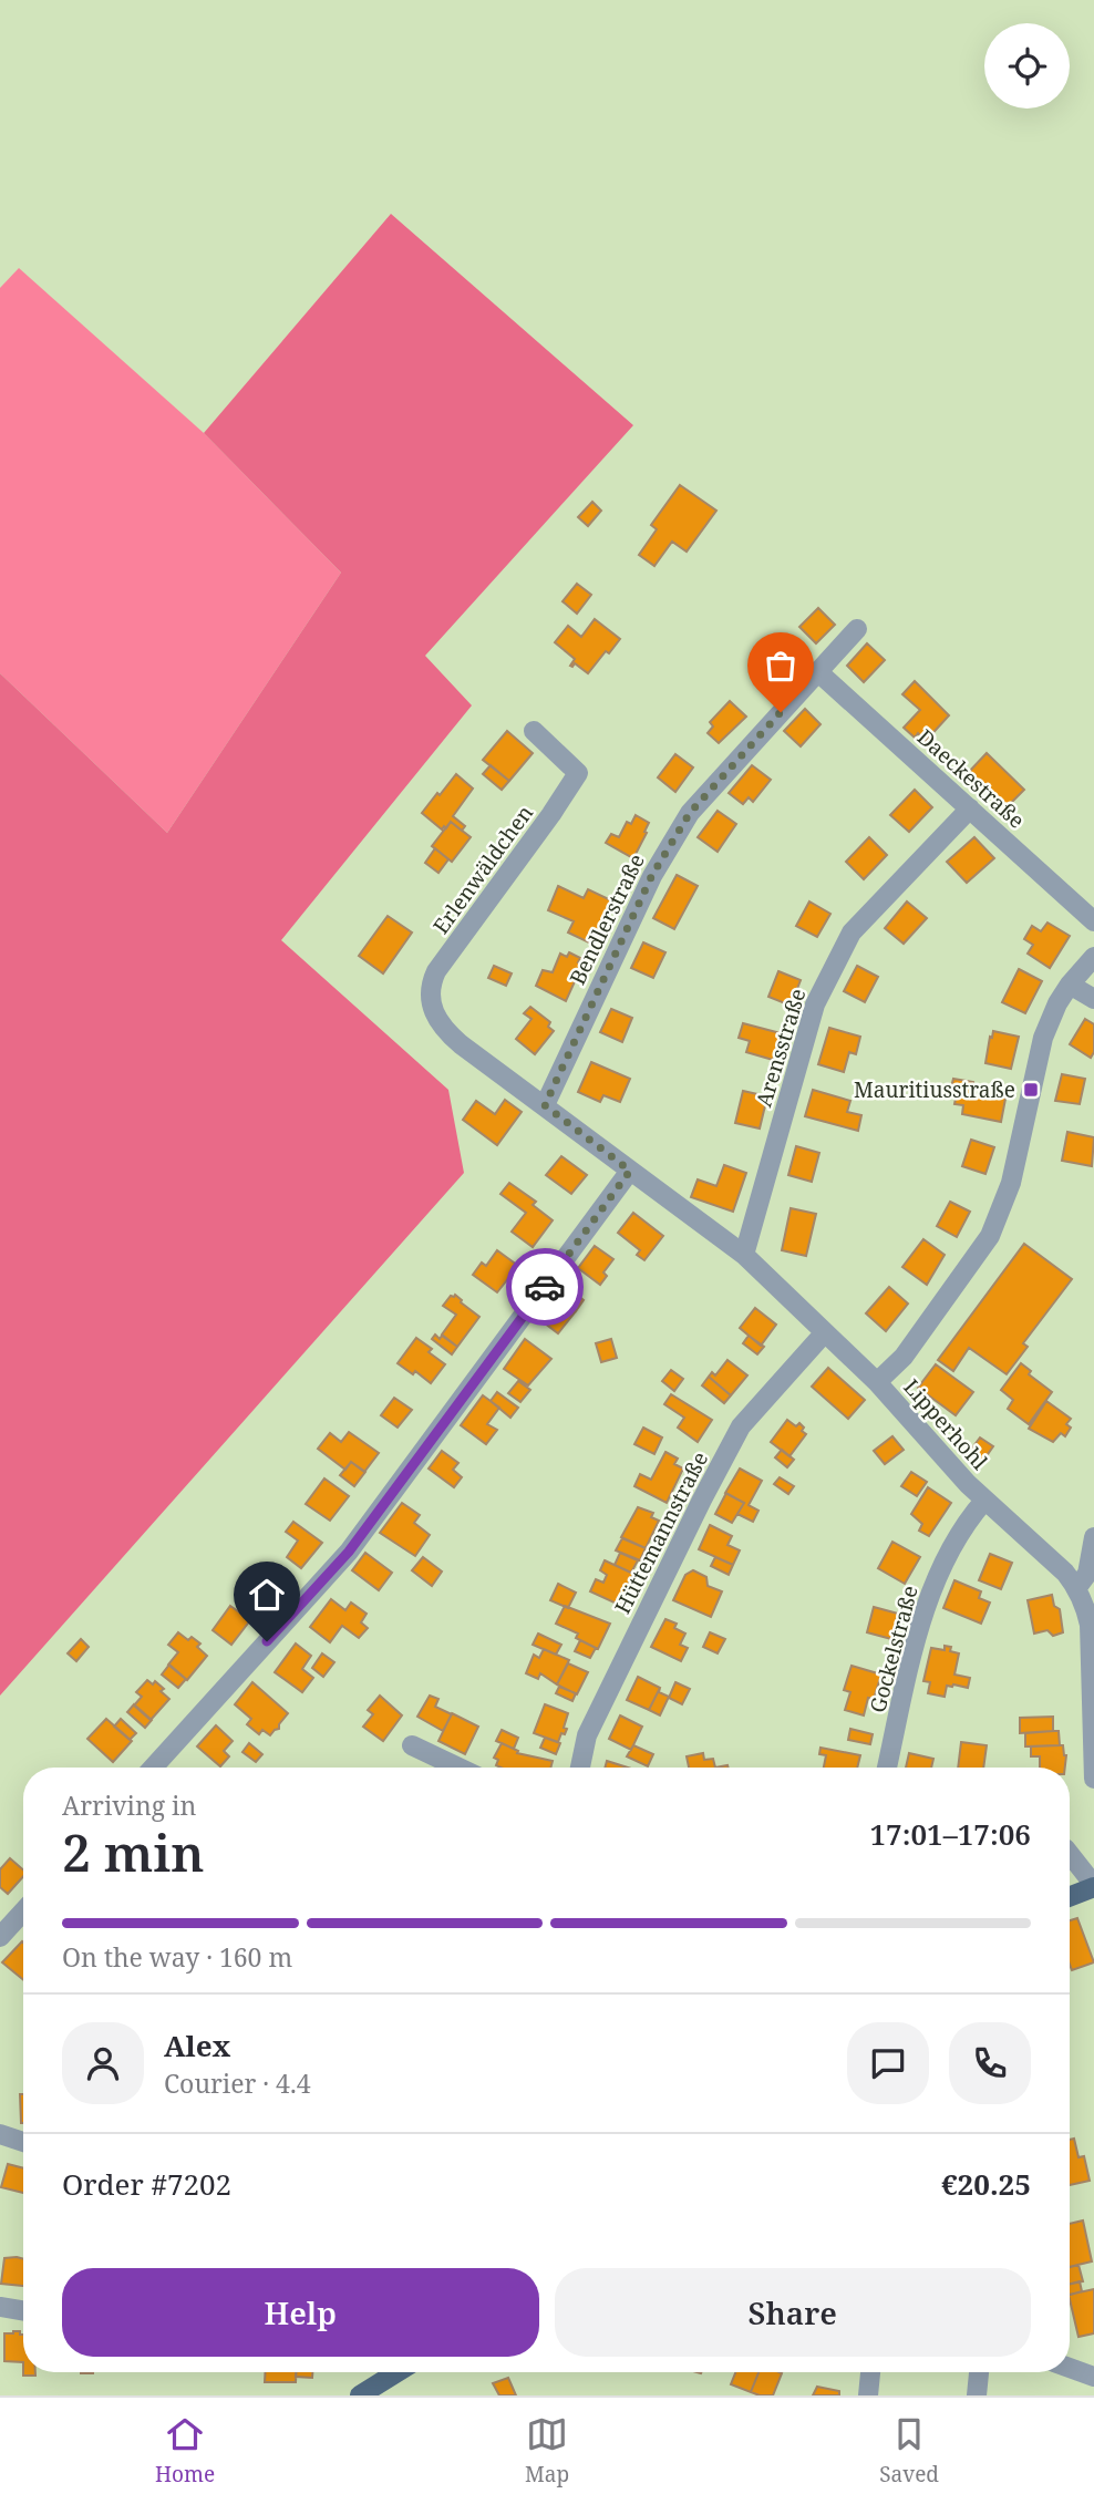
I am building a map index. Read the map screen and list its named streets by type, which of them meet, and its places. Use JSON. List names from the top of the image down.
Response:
{
  "streets": {
    "street": [
      "Daeckestraße",
      "Erlenwäldchen",
      "Bendlerstraße",
      "Arensstraße",
      "Lipperhohl",
      "Hüttemannstraße",
      "Gockelstraße"
    ]
  },
  "crossings": [
    ["Daeckestraße", "Bendlerstraße"],
    ["Daeckestraße", "Arensstraße"],
    ["Erlenwäldchen", "Lipperhohl"],
    ["Bendlerstraße", "Lipperhohl"],
    ["Arensstraße", "Lipperhohl"],
    ["Lipperhohl", "Hüttemannstraße"],
    ["Lipperhohl", "Gockelstraße"]
  ],
  "places": {
    "transit": ["Mauritiusstraße"]
  },
  "page": {
    "heading": ["2 min", "Arriving in", "17:01–17:06"],
    "panel": [
      "Alex",
      "Courier · 4.4",
      "Order #7202",
      "€20.25"
    ],
    "bar": "On the way · 160 m",
    "buttons": ["Help", "Share"],
    "tabs": ["Home", "Map", "Saved"]
  }
}
